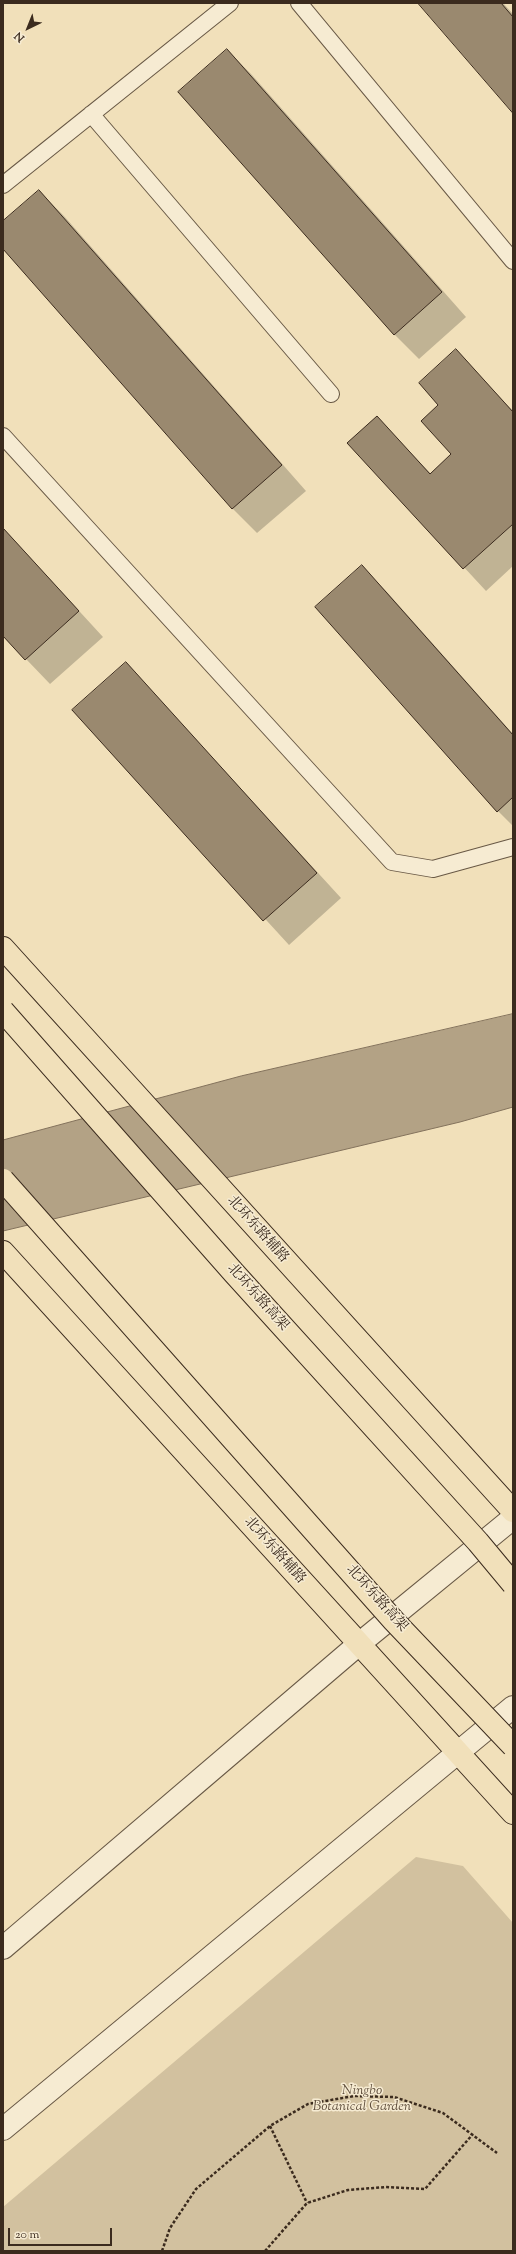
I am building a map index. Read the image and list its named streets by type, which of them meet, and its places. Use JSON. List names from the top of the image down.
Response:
{
  "streets": {
    "main road": ["北环东路辅路", "北环东路高架"]
  },
  "parks": ["Ningbo Botanical Garden"],
  "scale_bar": "20 m",
  "north": "bottom left"
}
